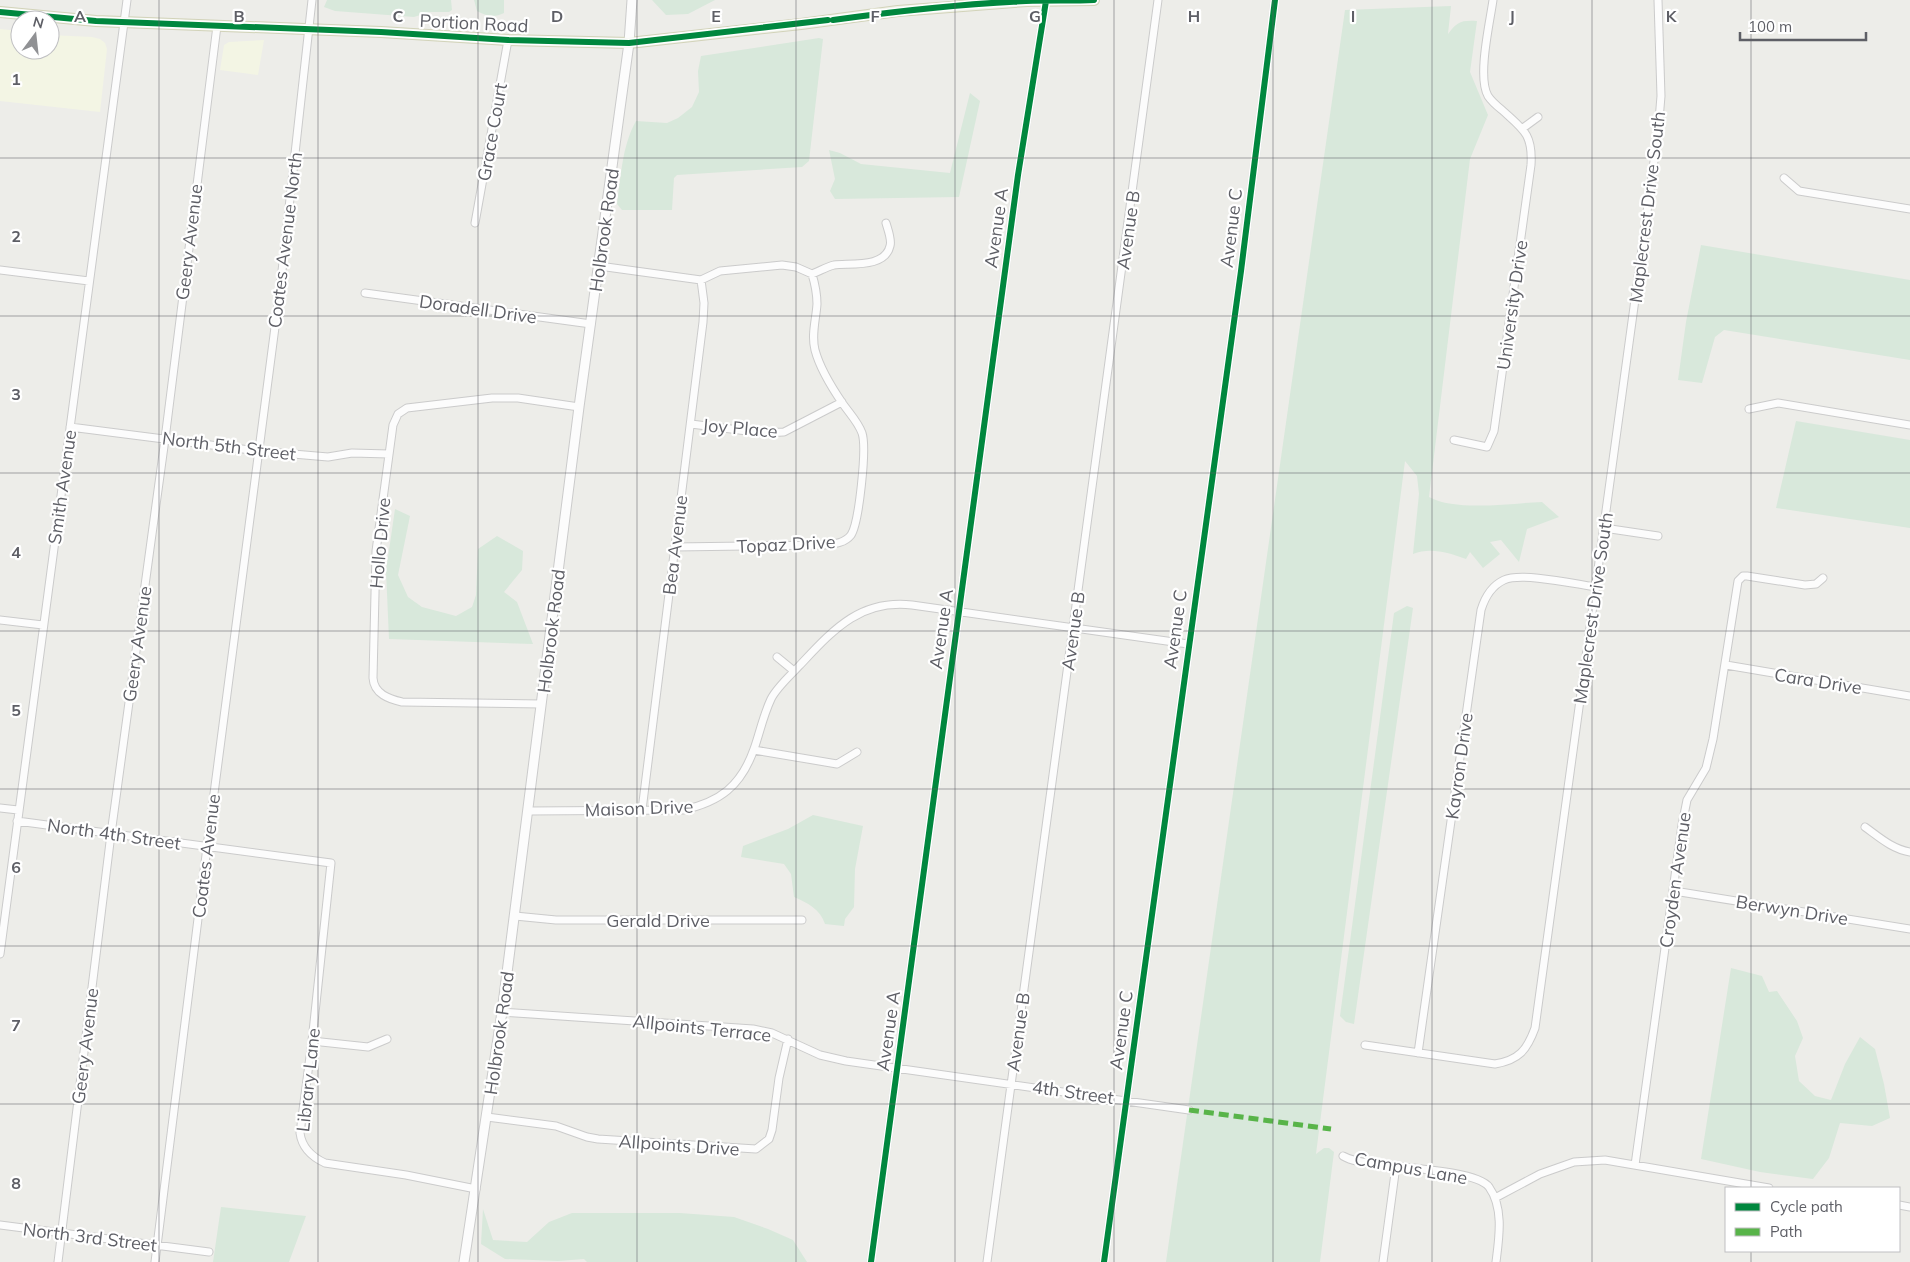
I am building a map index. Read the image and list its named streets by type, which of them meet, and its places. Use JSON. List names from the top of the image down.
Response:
{
  "streets": {
    "main road": ["Portion Road"],
    "street": [
      "Grace Court",
      "Maplecrest Drive South",
      "Avenue A",
      "Avenue C",
      "Holbrook Road",
      "Avenue B",
      "Coates Avenue North",
      "Geery Avenue",
      "University Drive",
      "Doradell Drive",
      "Joy Place",
      "North 5th Street",
      "Smith Avenue",
      "Hollo Drive",
      "Topaz Drive",
      "Bea Avenue",
      "Cara Drive",
      "Kayron Drive",
      "Maison Drive",
      "North 4th Street",
      "Coates Avenue",
      "Croyden Avenue",
      "Berwyn Drive",
      "Gerald Drive",
      "Allpoints Terrace",
      "Library Lane",
      "4th Street",
      "Allpoints Drive",
      "Campus Lane",
      "North 3rd Street"
    ]
  },
  "crossings": [
    ["Portion Road", "Grace Court"],
    ["Portion Road", "Avenue A"],
    ["Portion Road", "Holbrook Road"],
    ["Portion Road", "Coates Avenue North"],
    ["Portion Road", "Geery Avenue"],
    ["Portion Road", "Smith Avenue"],
    ["Maplecrest Drive South", "Kayron Drive"],
    ["Avenue A", "Maison Drive"],
    ["Avenue A", "Allpoints Terrace"],
    ["Avenue A", "4th Street"],
    ["Avenue C", "Maison Drive"],
    ["Avenue C", "4th Street"],
    ["Holbrook Road", "Doradell Drive"],
    ["Holbrook Road", "Hollo Drive"],
    ["Holbrook Road", "Maison Drive"],
    ["Holbrook Road", "Gerald Drive"],
    ["Holbrook Road", "Allpoints Terrace"],
    ["Holbrook Road", "Library Lane"],
    ["Holbrook Road", "Allpoints Drive"],
    ["Avenue B", "Maison Drive"],
    ["Avenue B", "4th Street"],
    ["Coates Avenue North", "North 5th Street"],
    ["Coates Avenue North", "Coates Avenue"],
    ["Geery Avenue", "North 5th Street"],
    ["Geery Avenue", "North 4th Street"],
    ["Geery Avenue", "North 3rd Street"],
    ["Joy Place", "Topaz Drive"],
    ["Joy Place", "Bea Avenue"],
    ["North 5th Street", "Smith Avenue"],
    ["North 5th Street", "Hollo Drive"],
    ["North 5th Street", "Coates Avenue"],
    ["Smith Avenue", "North 4th Street"],
    ["Topaz Drive", "Bea Avenue"],
    ["Bea Avenue", "Maison Drive"],
    ["Cara Drive", "Croyden Avenue"],
    ["North 4th Street", "Coates Avenue"],
    ["North 4th Street", "Library Lane"],
    ["Coates Avenue", "North 3rd Street"],
    ["Croyden Avenue", "Berwyn Drive"],
    ["Allpoints Terrace", "4th Street"],
    ["Allpoints Terrace", "Allpoints Drive"]
  ],
  "legend": ["Cycle path", "Path"],
  "scale_bar": "100 m",
  "north": "top",
  "grid": {
    "columns": [
      "A",
      "B",
      "C",
      "D",
      "E",
      "F",
      "G",
      "H",
      "I",
      "J",
      "K"
    ],
    "rows": [
      "1",
      "2",
      "3",
      "4",
      "5",
      "6",
      "7",
      "8"
    ]
  }
}
